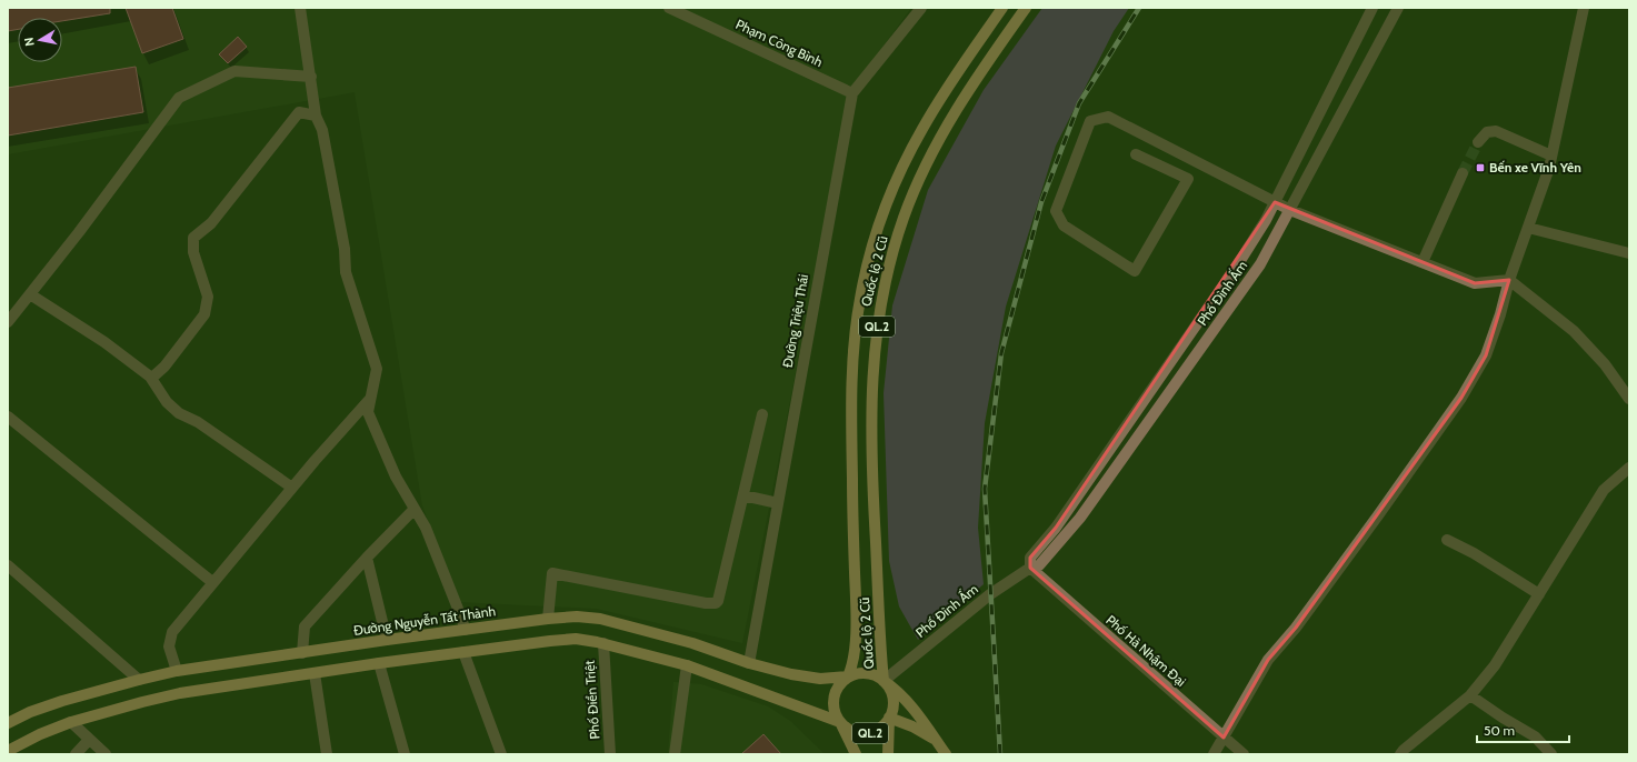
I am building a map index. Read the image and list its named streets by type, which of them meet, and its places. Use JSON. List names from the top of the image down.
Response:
{
  "streets": {
    "main road": ["Quốc lộ 2 Cũ", "QL.2", "Đường Nguyễn Tất Thành"],
    "street": [
      "Phạm Công Bình",
      "Phố Đình Ấm",
      "Đường Triệu Thái",
      "Phố Hà Nhậm Đại",
      "Phố Điển Triệt"
    ]
  },
  "crossings": [
    ["Phạm Công Bình", "Đường Triệu Thái"],
    ["Quốc lộ 2 Cũ", "Phố Đình Ấm"],
    ["Quốc lộ 2 Cũ", "QL.2"],
    ["Quốc lộ 2 Cũ", "Đường Nguyễn Tất Thành"],
    ["Phố Đình Ấm", "QL.2"],
    ["Phố Đình Ấm", "Đường Nguyễn Tất Thành"],
    ["Phố Đình Ấm", "Phố Hà Nhậm Đại"],
    ["Đường Triệu Thái", "Đường Nguyễn Tất Thành"],
    ["QL.2", "Đường Nguyễn Tất Thành"]
  ],
  "places": {
    "transit": ["Bến xe Vĩnh Yên"]
  },
  "scale_bar": "50 m",
  "north": "left"
}
